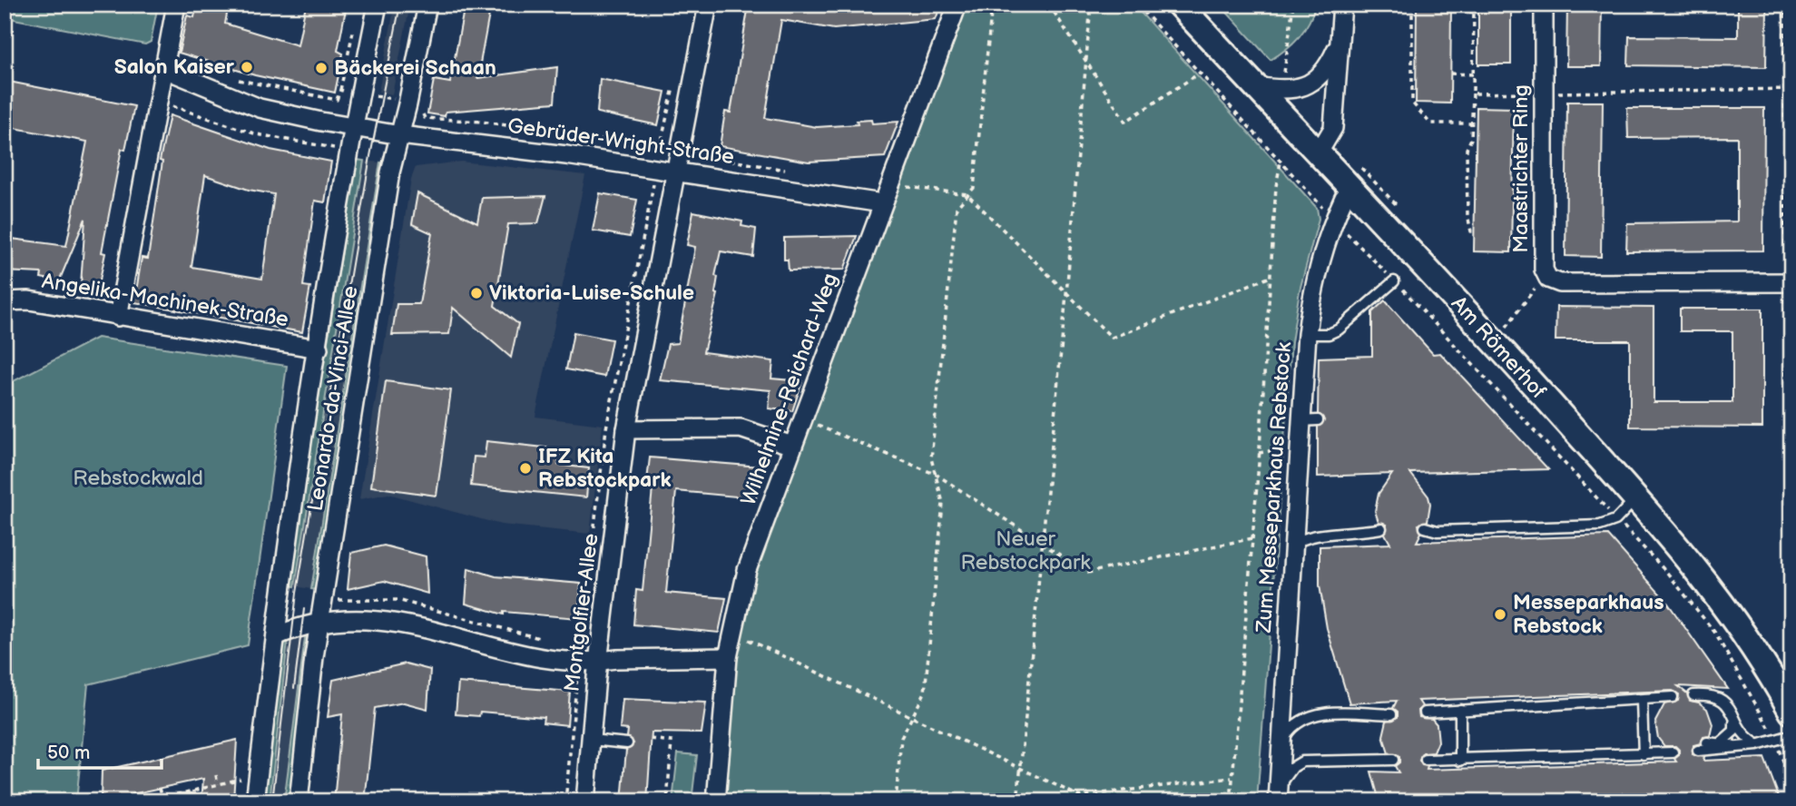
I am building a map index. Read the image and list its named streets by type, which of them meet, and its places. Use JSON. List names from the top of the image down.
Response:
{
  "streets": {
    "main road": ["Am Römerhof"],
    "street": [
      "Gebrüder-Wright-Straße",
      "Maastrichter Ring",
      "Angelika-Machinek-Straße",
      "Wilhelmine-Reichard-Weg",
      "Leonardo-da-Vinci-Allee",
      "Zum Messeparkhaus Rebstock",
      "Montgolfier-Allee"
    ]
  },
  "crossings": [
    ["Gebrüder-Wright-Straße", "Wilhelmine-Reichard-Weg"],
    ["Gebrüder-Wright-Straße", "Leonardo-da-Vinci-Allee"],
    ["Gebrüder-Wright-Straße", "Montgolfier-Allee"],
    ["Angelika-Machinek-Straße", "Leonardo-da-Vinci-Allee"],
    ["Am Römerhof", "Zum Messeparkhaus Rebstock"]
  ],
  "parks": ["Rebstockwald", "Neuer Rebstockpark"],
  "places": [
    "Salon Kaiser",
    "Bäckerei Schaan",
    "Viktoria-Luise-Schule",
    "IFZ Kita Rebstockpark",
    "Messeparkhaus Rebstock"
  ],
  "scale_bar": "50 m"
}
